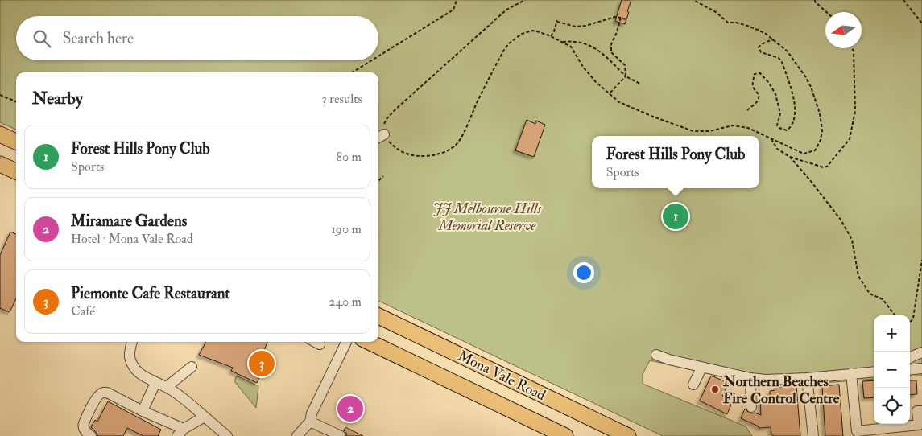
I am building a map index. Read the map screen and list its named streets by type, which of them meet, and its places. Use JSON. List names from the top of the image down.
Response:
{
  "streets": {
    "highway": ["Mona Vale Road"]
  },
  "parks": ["JJ Melbourne Hills Memorial Reserve"],
  "places": ["Northern Beaches Fire Control Centre"],
  "north": "left",
  "page": {
    "search": "Search here",
    "heading": ["Nearby", "3 results"],
    "list": [
      {
        "mark": "1",
        "name": "Forest Hills Pony Club",
        "note": "Sports",
        "value": "80 m"
      },
      {
        "mark": "2",
        "name": "Miramare Gardens",
        "note": "Hotel · Mona Vale Road",
        "value": "190 m"
      },
      {
        "mark": "3",
        "name": "Piemonte Cafe Restaurant",
        "note": "Café",
        "value": "240 m"
      }
    ],
    "popup": ["Forest Hills Pony Club", "Sports"],
    "pins": ["1", "3", "2"],
    "map_buttons": ["+", "−"]
  }
}
